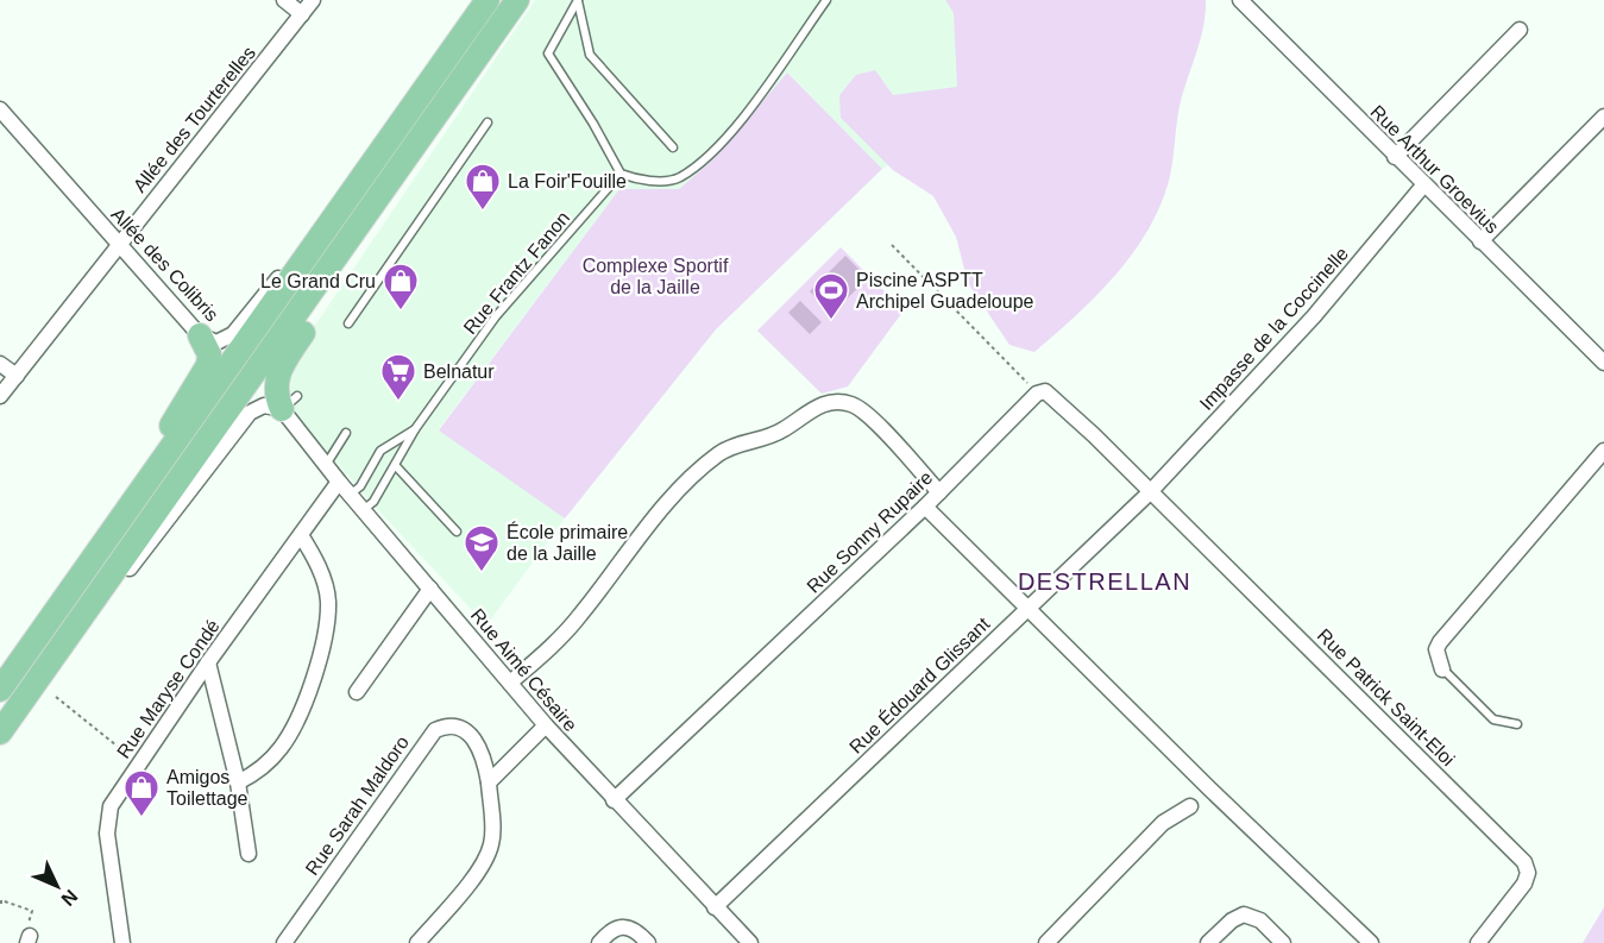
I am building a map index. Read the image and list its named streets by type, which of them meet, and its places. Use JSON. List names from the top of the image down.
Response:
{
  "streets": {
    "street": [
      "Allée des Tourterelles",
      "Rue Arthur Groevius",
      "Allée des Colibris",
      "Impasse de la Coccinelle",
      "Rue Sonny Rupaire",
      "Rue Aimé Césaire",
      "Rue Édouard Glissant",
      "Rue Maryse Condé",
      "Rue Patrick Saint-Eloi",
      "Rue Sarah Maldoro"
    ],
    "lane": ["Rue Frantz Fanon"]
  },
  "crossings": [
    ["Allée des Tourterelles", "Allée des Colibris"],
    ["Rue Arthur Groevius", "Impasse de la Coccinelle"],
    ["Rue Frantz Fanon", "Rue Aimé Césaire"],
    ["Impasse de la Coccinelle", "Rue Édouard Glissant"],
    ["Impasse de la Coccinelle", "Rue Patrick Saint-Eloi"],
    ["Rue Sonny Rupaire", "Rue Aimé Césaire"],
    ["Rue Aimé Césaire", "Rue Édouard Glissant"],
    ["Rue Aimé Césaire", "Rue Maryse Condé"],
    ["Rue Édouard Glissant", "Rue Patrick Saint-Eloi"]
  ],
  "districts": ["DESTRELLAN"],
  "parks": ["Complexe Sportif de la Jaille"],
  "places": {
    "shop": ["La Foir'Fouille", "Le Grand Cru", "Amigos Toilettage"],
    "sports": ["Piscine ASPTT Archipel Guadeloupe"],
    "supermarket": ["Belnatur"],
    "school or university": ["École primaire de la Jaille"]
  },
  "north": "bottom right"
}
